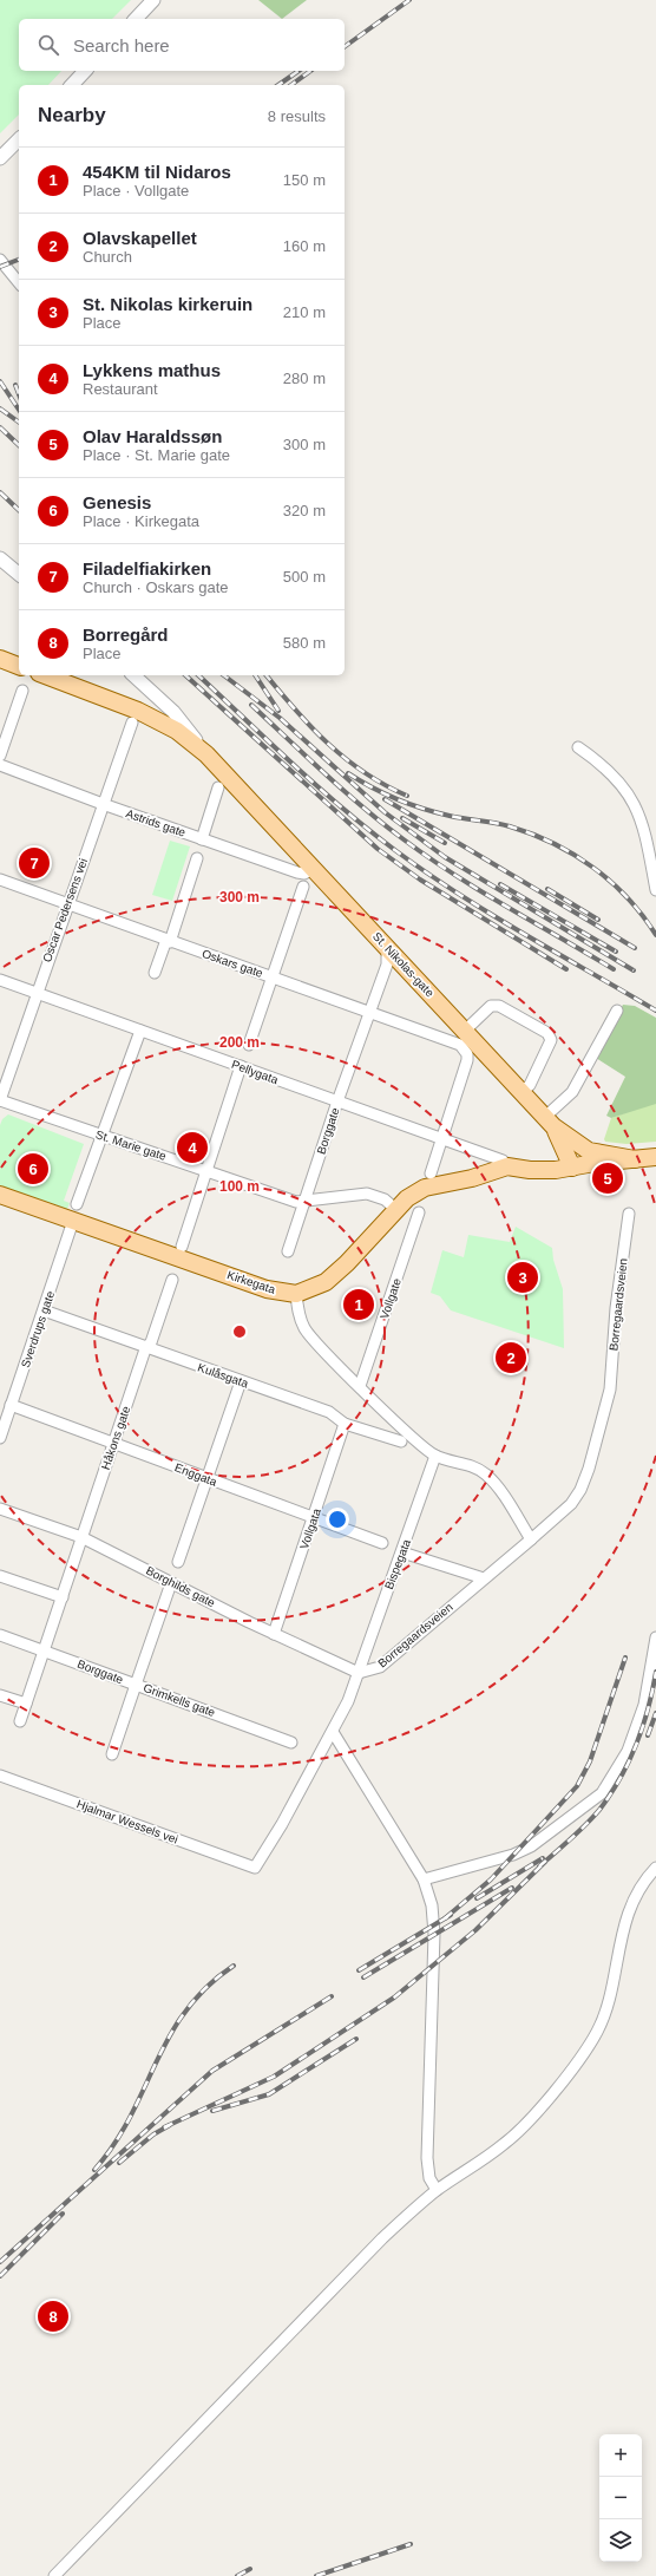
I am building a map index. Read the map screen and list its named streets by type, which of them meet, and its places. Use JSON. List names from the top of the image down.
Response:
{
  "streets": {
    "main road": ["St. Nikolas-gate", "Kirkegata"],
    "street": [
      "Astrids gate",
      "Oscar Pedersens vei",
      "Oskars gate",
      "Pellygata",
      "Borggate",
      "St. Marie gate",
      "Vollgate",
      "Borregaardsveien",
      "Sverdrups gate",
      "Kulåsgata",
      "Håkons gate",
      "Enggata",
      "Vollgata",
      "Bispegata",
      "Borghilds gate",
      "Grimkells gate",
      "Hjalmar Wessels vei"
    ]
  },
  "crossings": [
    ["Astrids gate", "Oscar Pedersens vei"],
    ["Astrids gate", "St. Nikolas-gate"],
    ["Oscar Pedersens vei", "Oskars gate"],
    ["Oscar Pedersens vei", "Pellygata"],
    ["Oscar Pedersens vei", "St. Marie gate"],
    ["Oskars gate", "Pellygata"],
    ["Oskars gate", "Borggate"],
    ["St. Nikolas-gate", "Borggate"],
    ["Pellygata", "Borggate"],
    ["Pellygata", "Sverdrups gate"],
    ["Borggate", "St. Marie gate"],
    ["Borggate", "Håkons gate"],
    ["Borggate", "Borghilds gate"],
    ["Borggate", "Grimkells gate"],
    ["St. Marie gate", "Sverdrups gate"],
    ["Kirkegata", "Sverdrups gate"],
    ["Borregaardsveien", "Bispegata"],
    ["Borregaardsveien", "Borghilds gate"],
    ["Sverdrups gate", "Kulåsgata"],
    ["Sverdrups gate", "Enggata"],
    ["Kulåsgata", "Håkons gate"],
    ["Kulåsgata", "Vollgata"],
    ["Håkons gate", "Enggata"],
    ["Håkons gate", "Borghilds gate"],
    ["Enggata", "Vollgata"],
    ["Vollgata", "Borghilds gate"],
    ["Bispegata", "Borghilds gate"]
  ],
  "page": {
    "search": "Search here",
    "heading": ["Nearby", "8 results"],
    "list": [
      {
        "mark": "1",
        "name": "454KM til Nidaros",
        "note": "Place · Vollgate",
        "value": "150 m"
      },
      {
        "mark": "2",
        "name": "Olavskapellet",
        "note": "Church",
        "value": "160 m"
      },
      {
        "mark": "3",
        "name": "St. Nikolas kirkeruin",
        "note": "Place",
        "value": "210 m"
      },
      {
        "mark": "4",
        "name": "Lykkens mathus",
        "note": "Restaurant",
        "value": "280 m"
      },
      {
        "mark": "5",
        "name": "Olav Haraldssøn",
        "note": "Place · St. Marie gate",
        "value": "300 m"
      },
      {
        "mark": "6",
        "name": "Genesis",
        "note": "Place · Kirkegata",
        "value": "320 m"
      },
      {
        "mark": "7",
        "name": "Filadelfiakirken",
        "note": "Church · Oskars gate",
        "value": "500 m"
      },
      {
        "mark": "8",
        "name": "Borregård",
        "note": "Place",
        "value": "580 m"
      }
    ],
    "pins": [
      "7",
      "4",
      "6",
      "5",
      "3",
      "1",
      "2",
      "8"
    ],
    "map_buttons": ["+", "−"]
  },
  "rings": ["300 m", "200 m", "100 m"]
}
